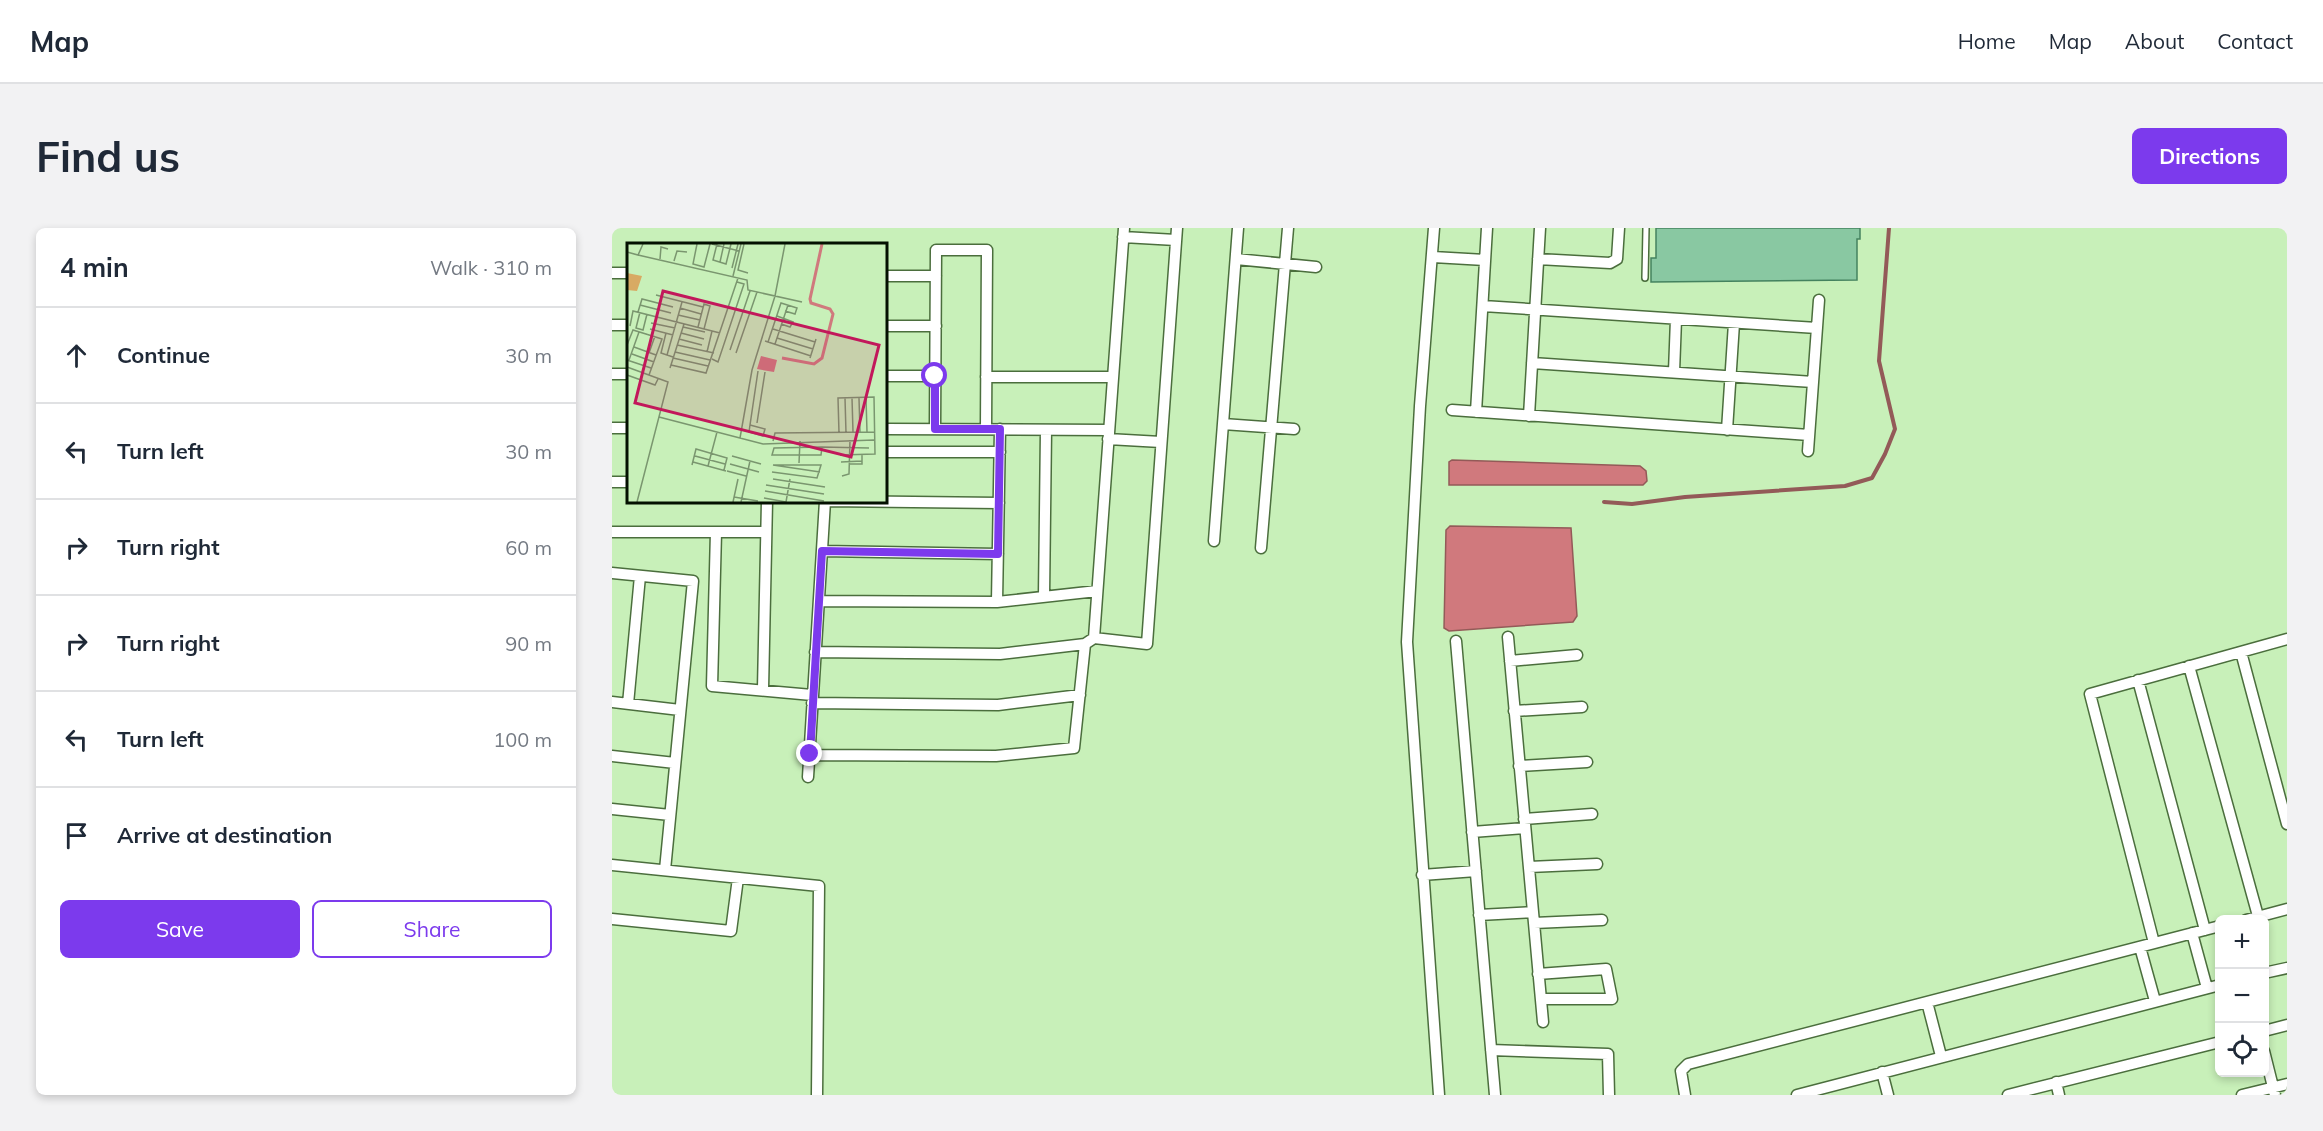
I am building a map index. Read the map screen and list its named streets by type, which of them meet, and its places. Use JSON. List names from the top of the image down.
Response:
{
  "page": {
    "header": "Map",
    "nav": [
      "Home",
      "Map",
      "About",
      "Contact"
    ],
    "buttons": [
      "Directions",
      ["Save", "Share"]
    ],
    "title": "Find us",
    "heading": ["4 min", "Walk · 310 m"],
    "list": [
      ["Continue", "30 m"],
      ["Turn left", "30 m"],
      ["Turn right", "60 m"],
      ["Turn right", "90 m"],
      ["Turn left", "100 m"],
      "Arrive at destination"
    ],
    "map_buttons": ["+", "−"]
  }
}
